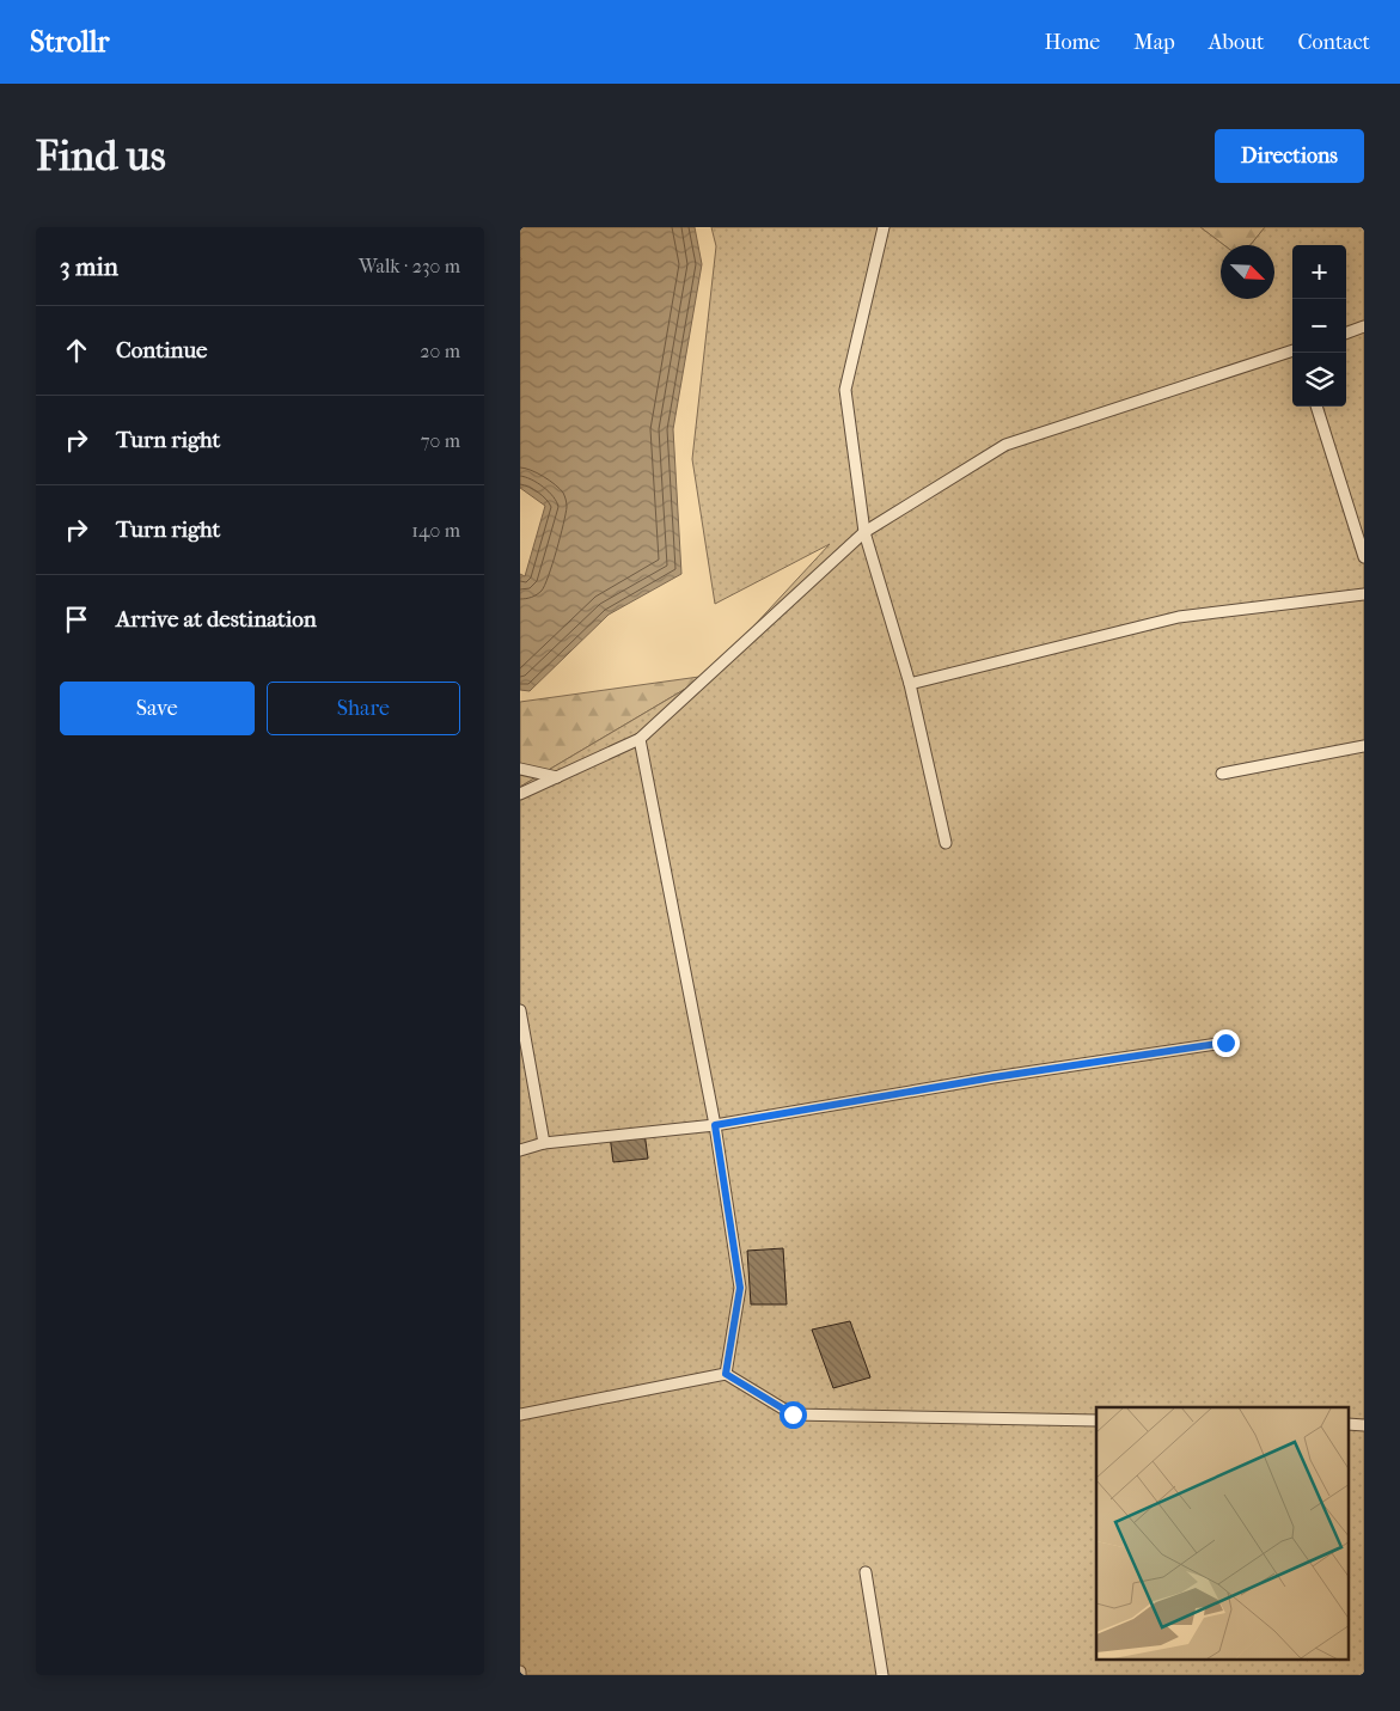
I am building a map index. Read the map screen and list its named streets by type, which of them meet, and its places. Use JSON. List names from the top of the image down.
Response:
{
  "north": "bottom right",
  "page": {
    "header": "Strollr",
    "nav": [
      "Home",
      "Map",
      "About",
      "Contact"
    ],
    "buttons": [
      "Directions",
      ["Save", "Share"]
    ],
    "title": "Find us",
    "heading": ["3 min", "Walk · 230 m"],
    "map_buttons": ["+", "−"],
    "list": [
      ["Continue", "20 m"],
      ["Turn right", "70 m"],
      ["Turn right", "140 m"],
      "Arrive at destination"
    ]
  }
}
